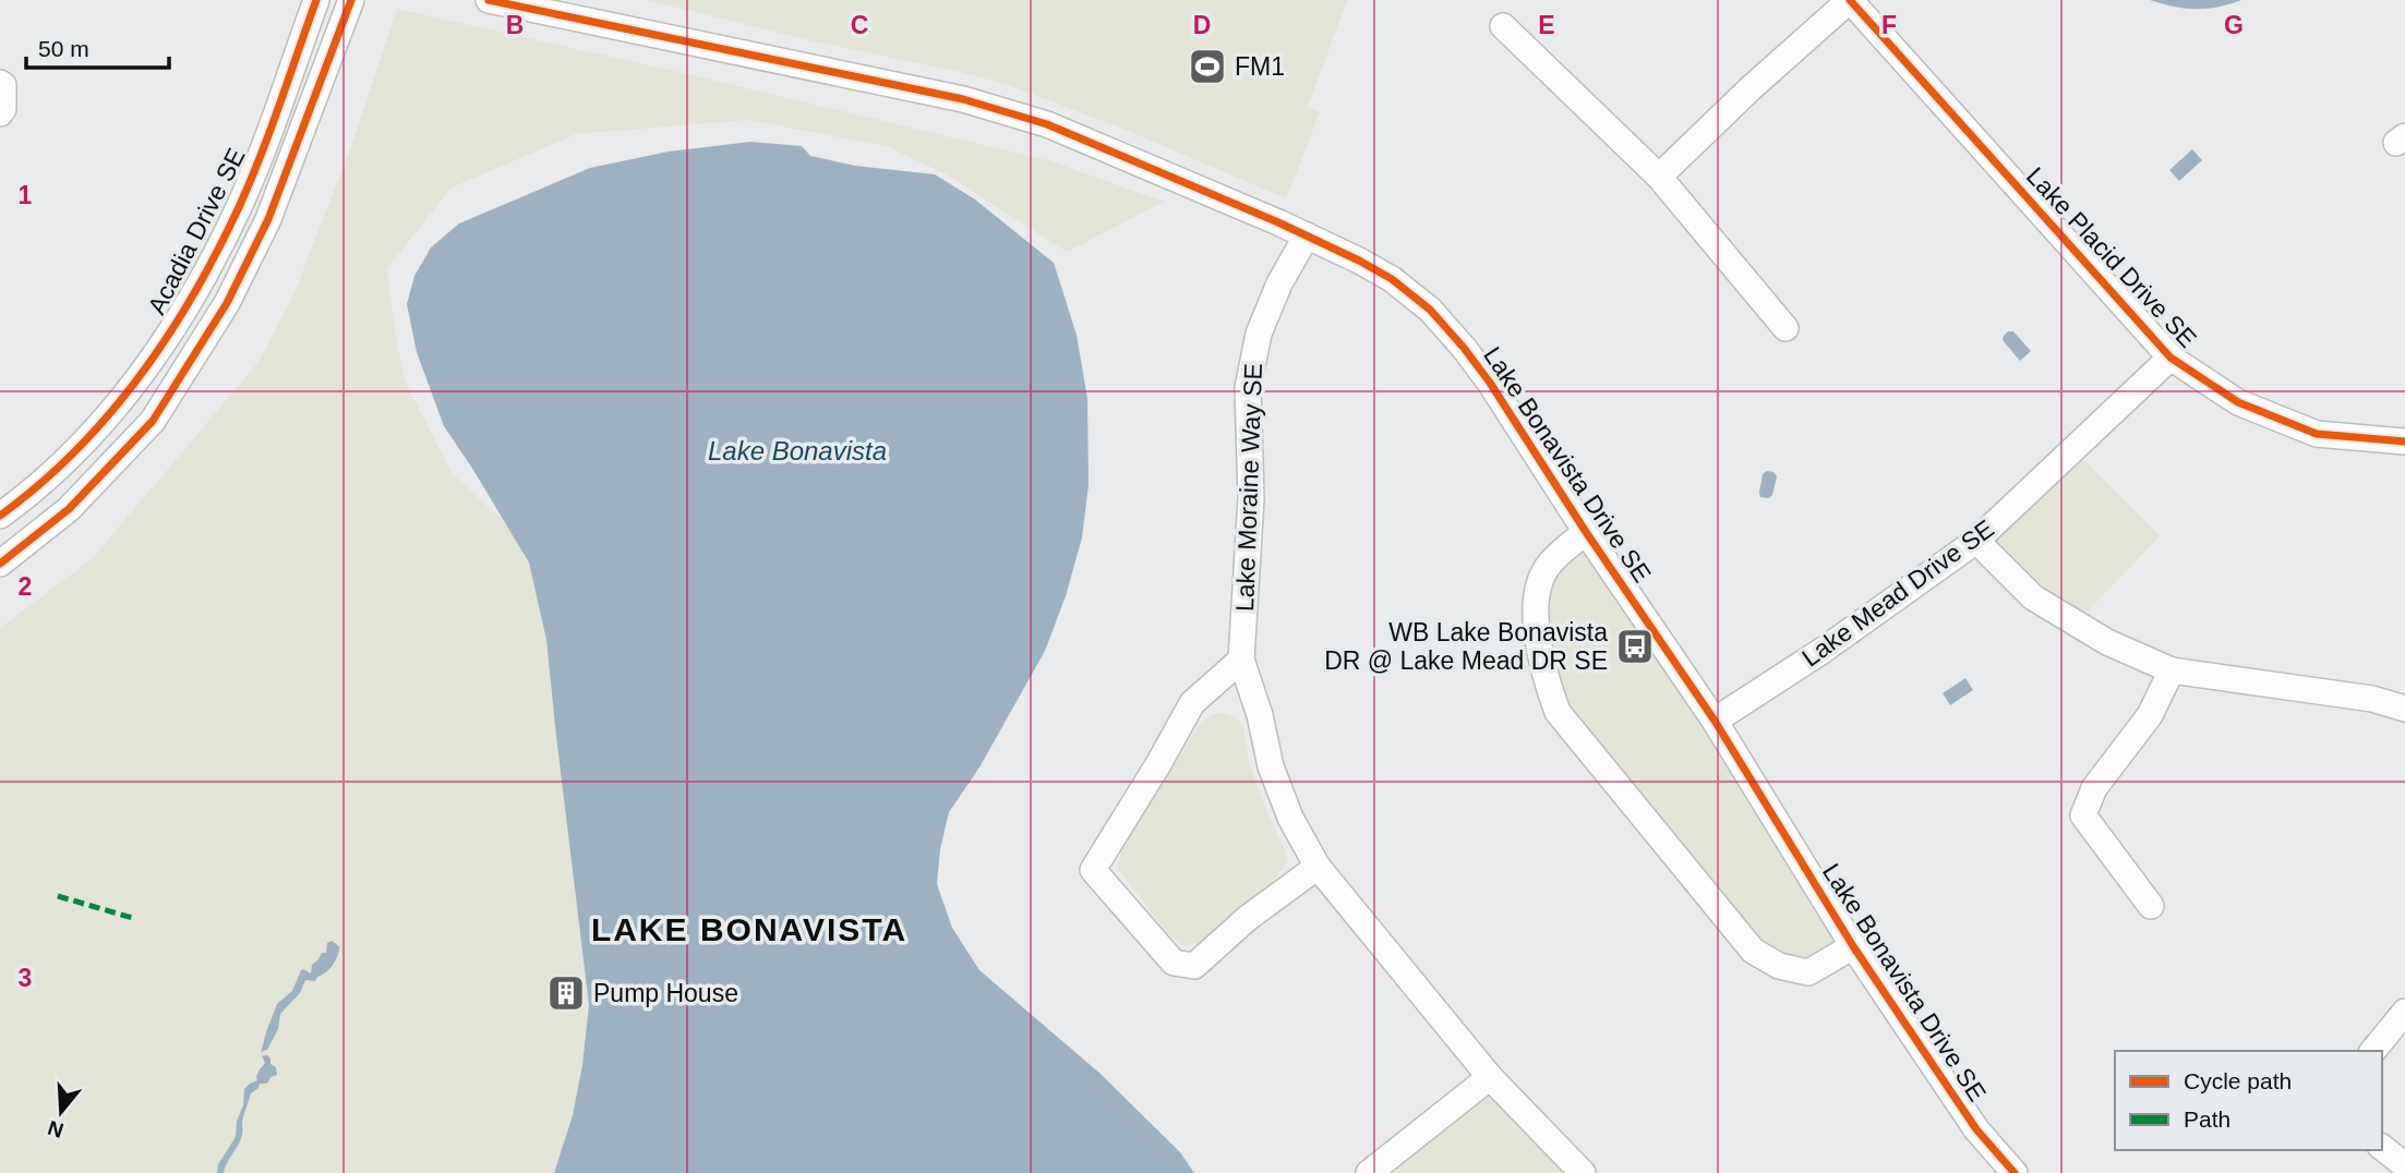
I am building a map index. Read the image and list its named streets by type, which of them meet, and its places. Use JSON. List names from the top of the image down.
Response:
{
  "streets": {
    "street": [
      "Acadia Drive SE",
      "Lake Placid Drive SE",
      "Lake Bonavista Drive SE",
      "Lake Moraine Way SE",
      "Lake Mead Drive SE"
    ]
  },
  "crossings": [
    ["Lake Placid Drive SE", "Lake Mead Drive SE"],
    ["Lake Bonavista Drive SE", "Lake Moraine Way SE"],
    ["Lake Bonavista Drive SE", "Lake Mead Drive SE"]
  ],
  "districts": ["LAKE BONAVISTA"],
  "water": ["Lake Bonavista"],
  "places": {
    "sports": ["FM1"],
    "bus stop": ["WB Lake Bonavista DR @ Lake Mead DR SE"],
    "building": ["Pump House"]
  },
  "legend": ["Cycle path", "Path"],
  "scale_bar": "50 m",
  "north": "bottom",
  "grid": {
    "columns": [
      "B",
      "C",
      "D",
      "E",
      "F",
      "G"
    ],
    "rows": ["1", "2", "3"]
  }
}
